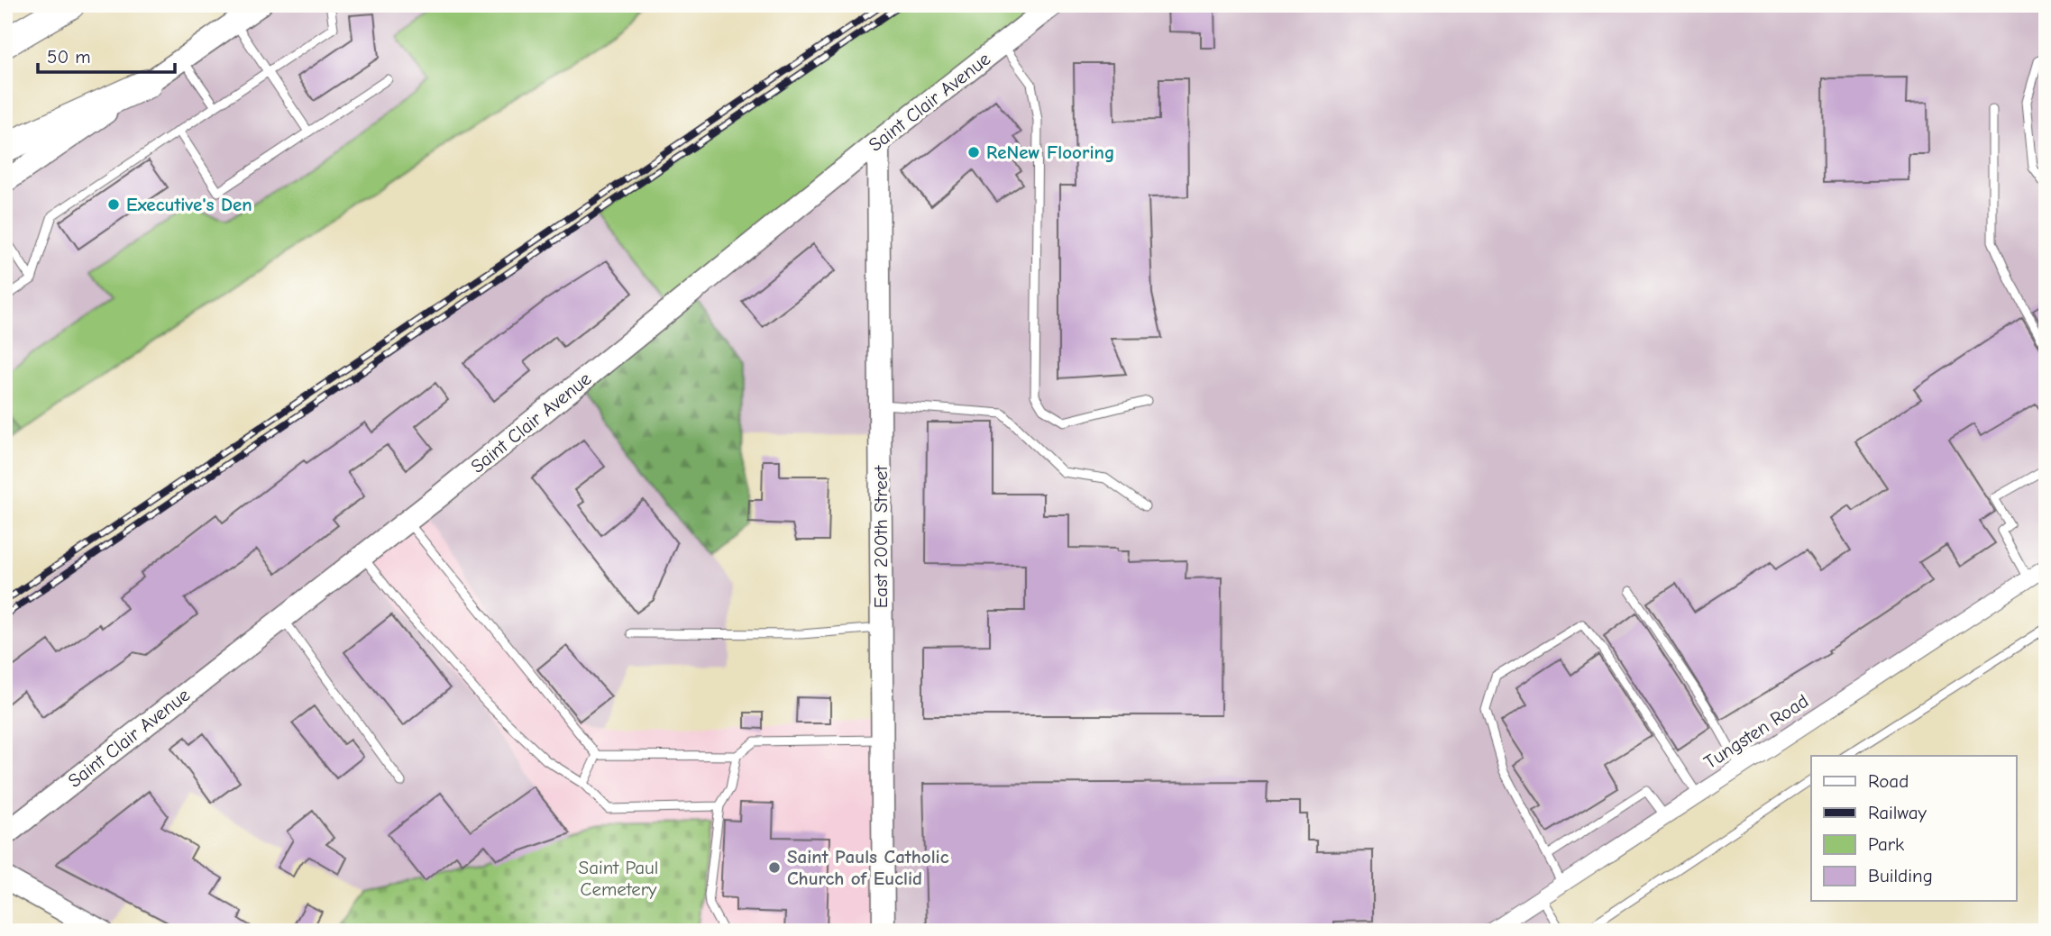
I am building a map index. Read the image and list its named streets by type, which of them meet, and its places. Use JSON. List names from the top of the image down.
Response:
{
  "streets": {
    "street": ["Saint Clair Avenue", "East 200th Street", "Tungsten Road"]
  },
  "crossings": [
    ["Saint Clair Avenue", "East 200th Street"]
  ],
  "parks": ["Saint Paul Cemetery"],
  "places": ["ReNew Flooring", "Executive's Den", "Saint Pauls Catholic Church of Euclid"],
  "legend": [
    "Road",
    "Railway",
    "Park",
    "Building"
  ],
  "scale_bar": "50 m"
}
